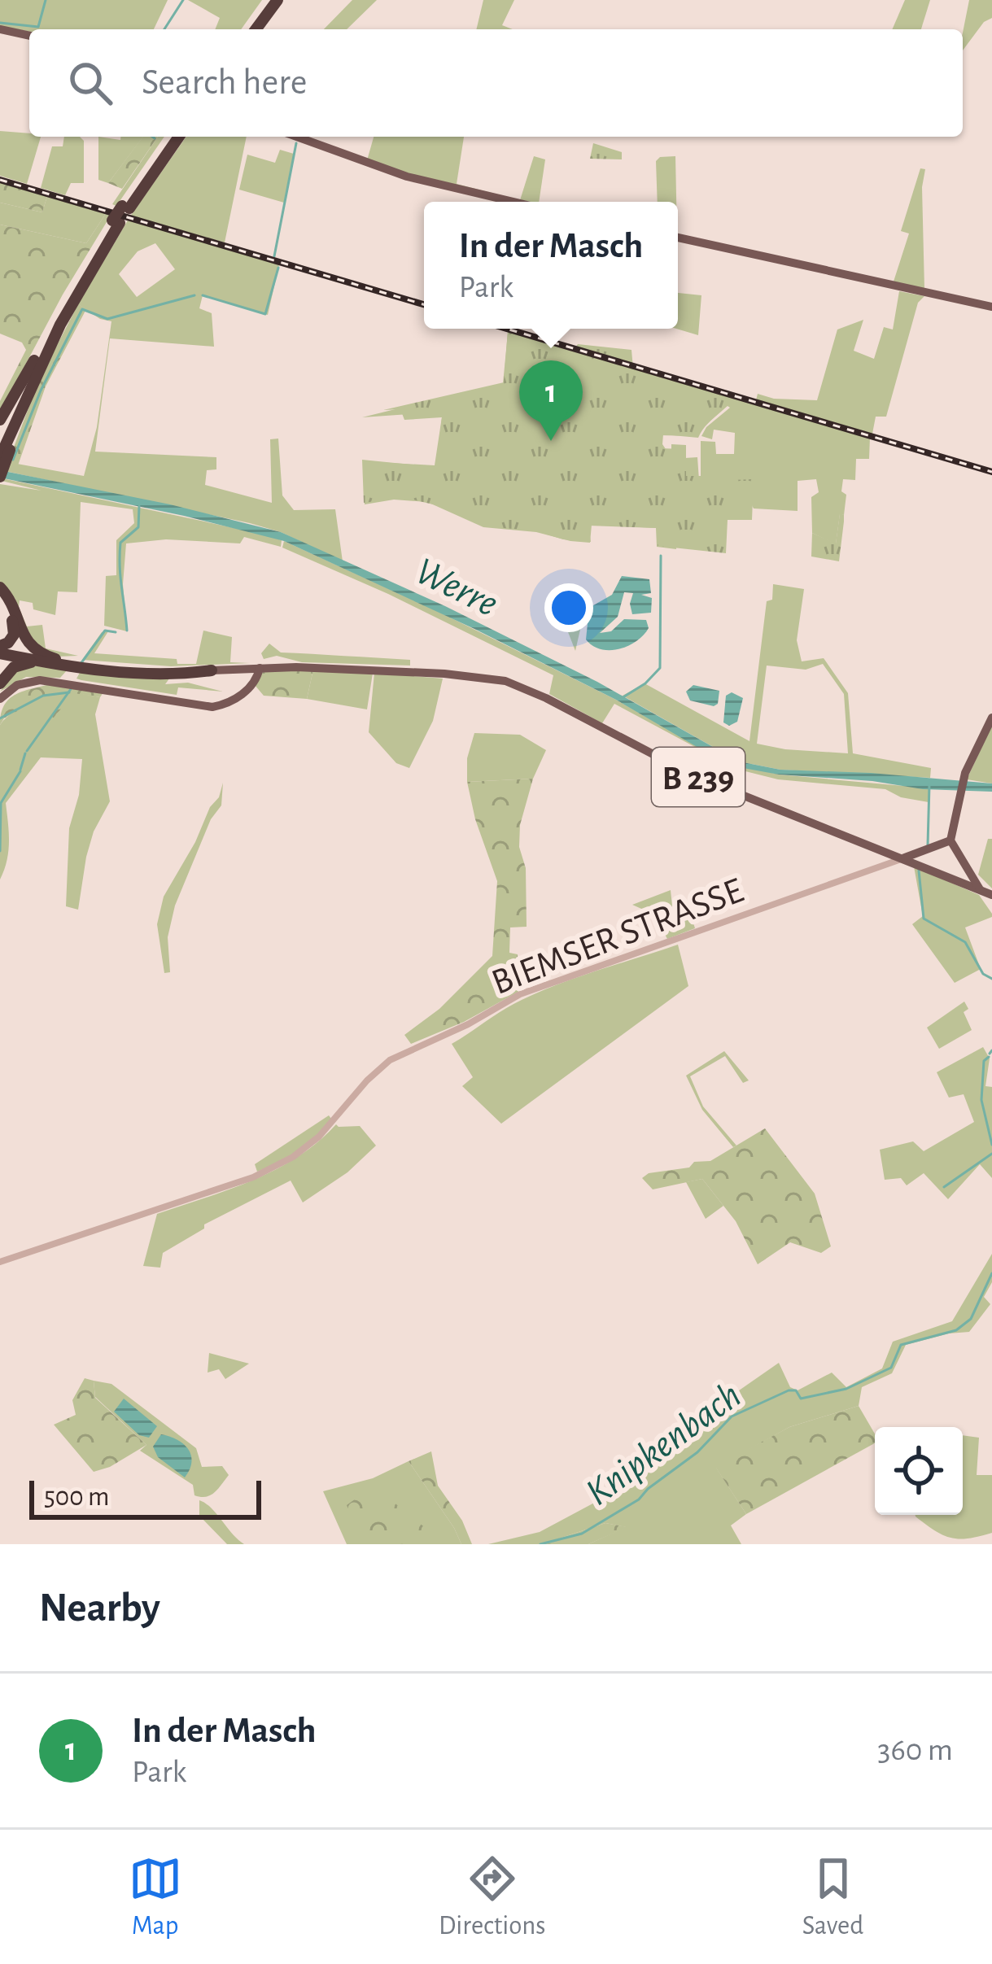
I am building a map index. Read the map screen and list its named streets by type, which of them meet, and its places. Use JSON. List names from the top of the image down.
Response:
{
  "streets": {
    "highway": ["B 239"],
    "street": ["BIEMSER STRASSE"]
  },
  "crossings": [
    ["B 239", "BIEMSER STRASSE"]
  ],
  "water": ["Werre", "Knipkenbach"],
  "scale_bar": "500 m",
  "page": {
    "search": "Search here",
    "popup": ["In der Masch", "Park"],
    "pins": "1",
    "scale": "500 m",
    "heading": "Nearby",
    "list": [
      {
        "mark": "1",
        "name": "In der Masch",
        "note": "Park",
        "value": "360 m"
      }
    ],
    "nav": ["Map", "Directions", "Saved"]
  }
}
